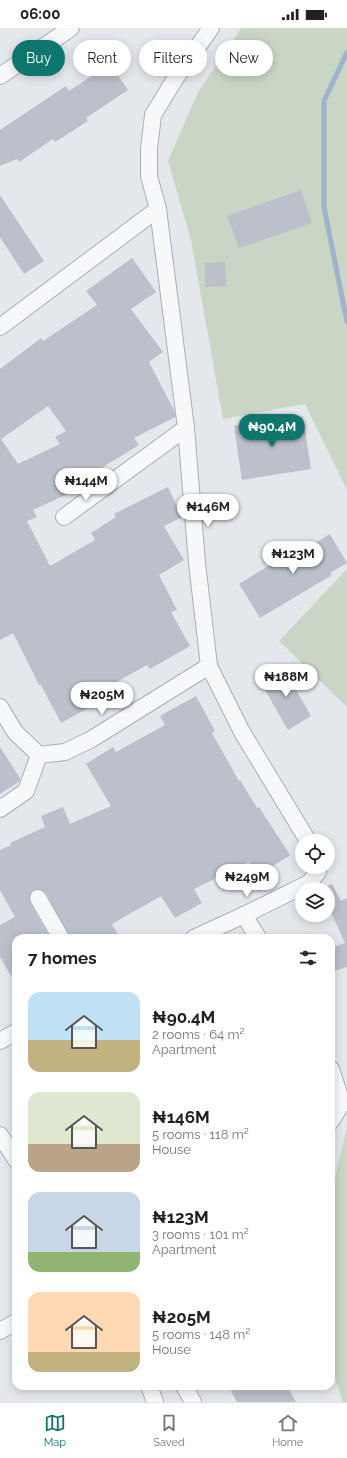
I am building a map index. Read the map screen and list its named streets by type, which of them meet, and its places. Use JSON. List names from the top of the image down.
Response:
{
  "page": {
    "status": "06:00",
    "chip": [
      "Buy",
      "Rent",
      "Filters",
      "New"
    ],
    "price": [
      "₦90.4M",
      "₦144M",
      "₦146M",
      "₦123M",
      "₦188M",
      "₦205M",
      "₦249M"
    ],
    "heading": "7 homes",
    "list": [
      {
        "name": "₦90.4M",
        "note": "2 rooms · 64 m² · Apartment"
      },
      {
        "name": "₦146M",
        "note": "5 rooms · 118 m² · House"
      },
      {
        "name": "₦123M",
        "note": "3 rooms · 101 m² · Apartment"
      },
      {
        "name": "₦205M",
        "note": "5 rooms · 148 m² · House"
      }
    ],
    "tabs": ["Map", "Saved", "Home"]
  }
}
